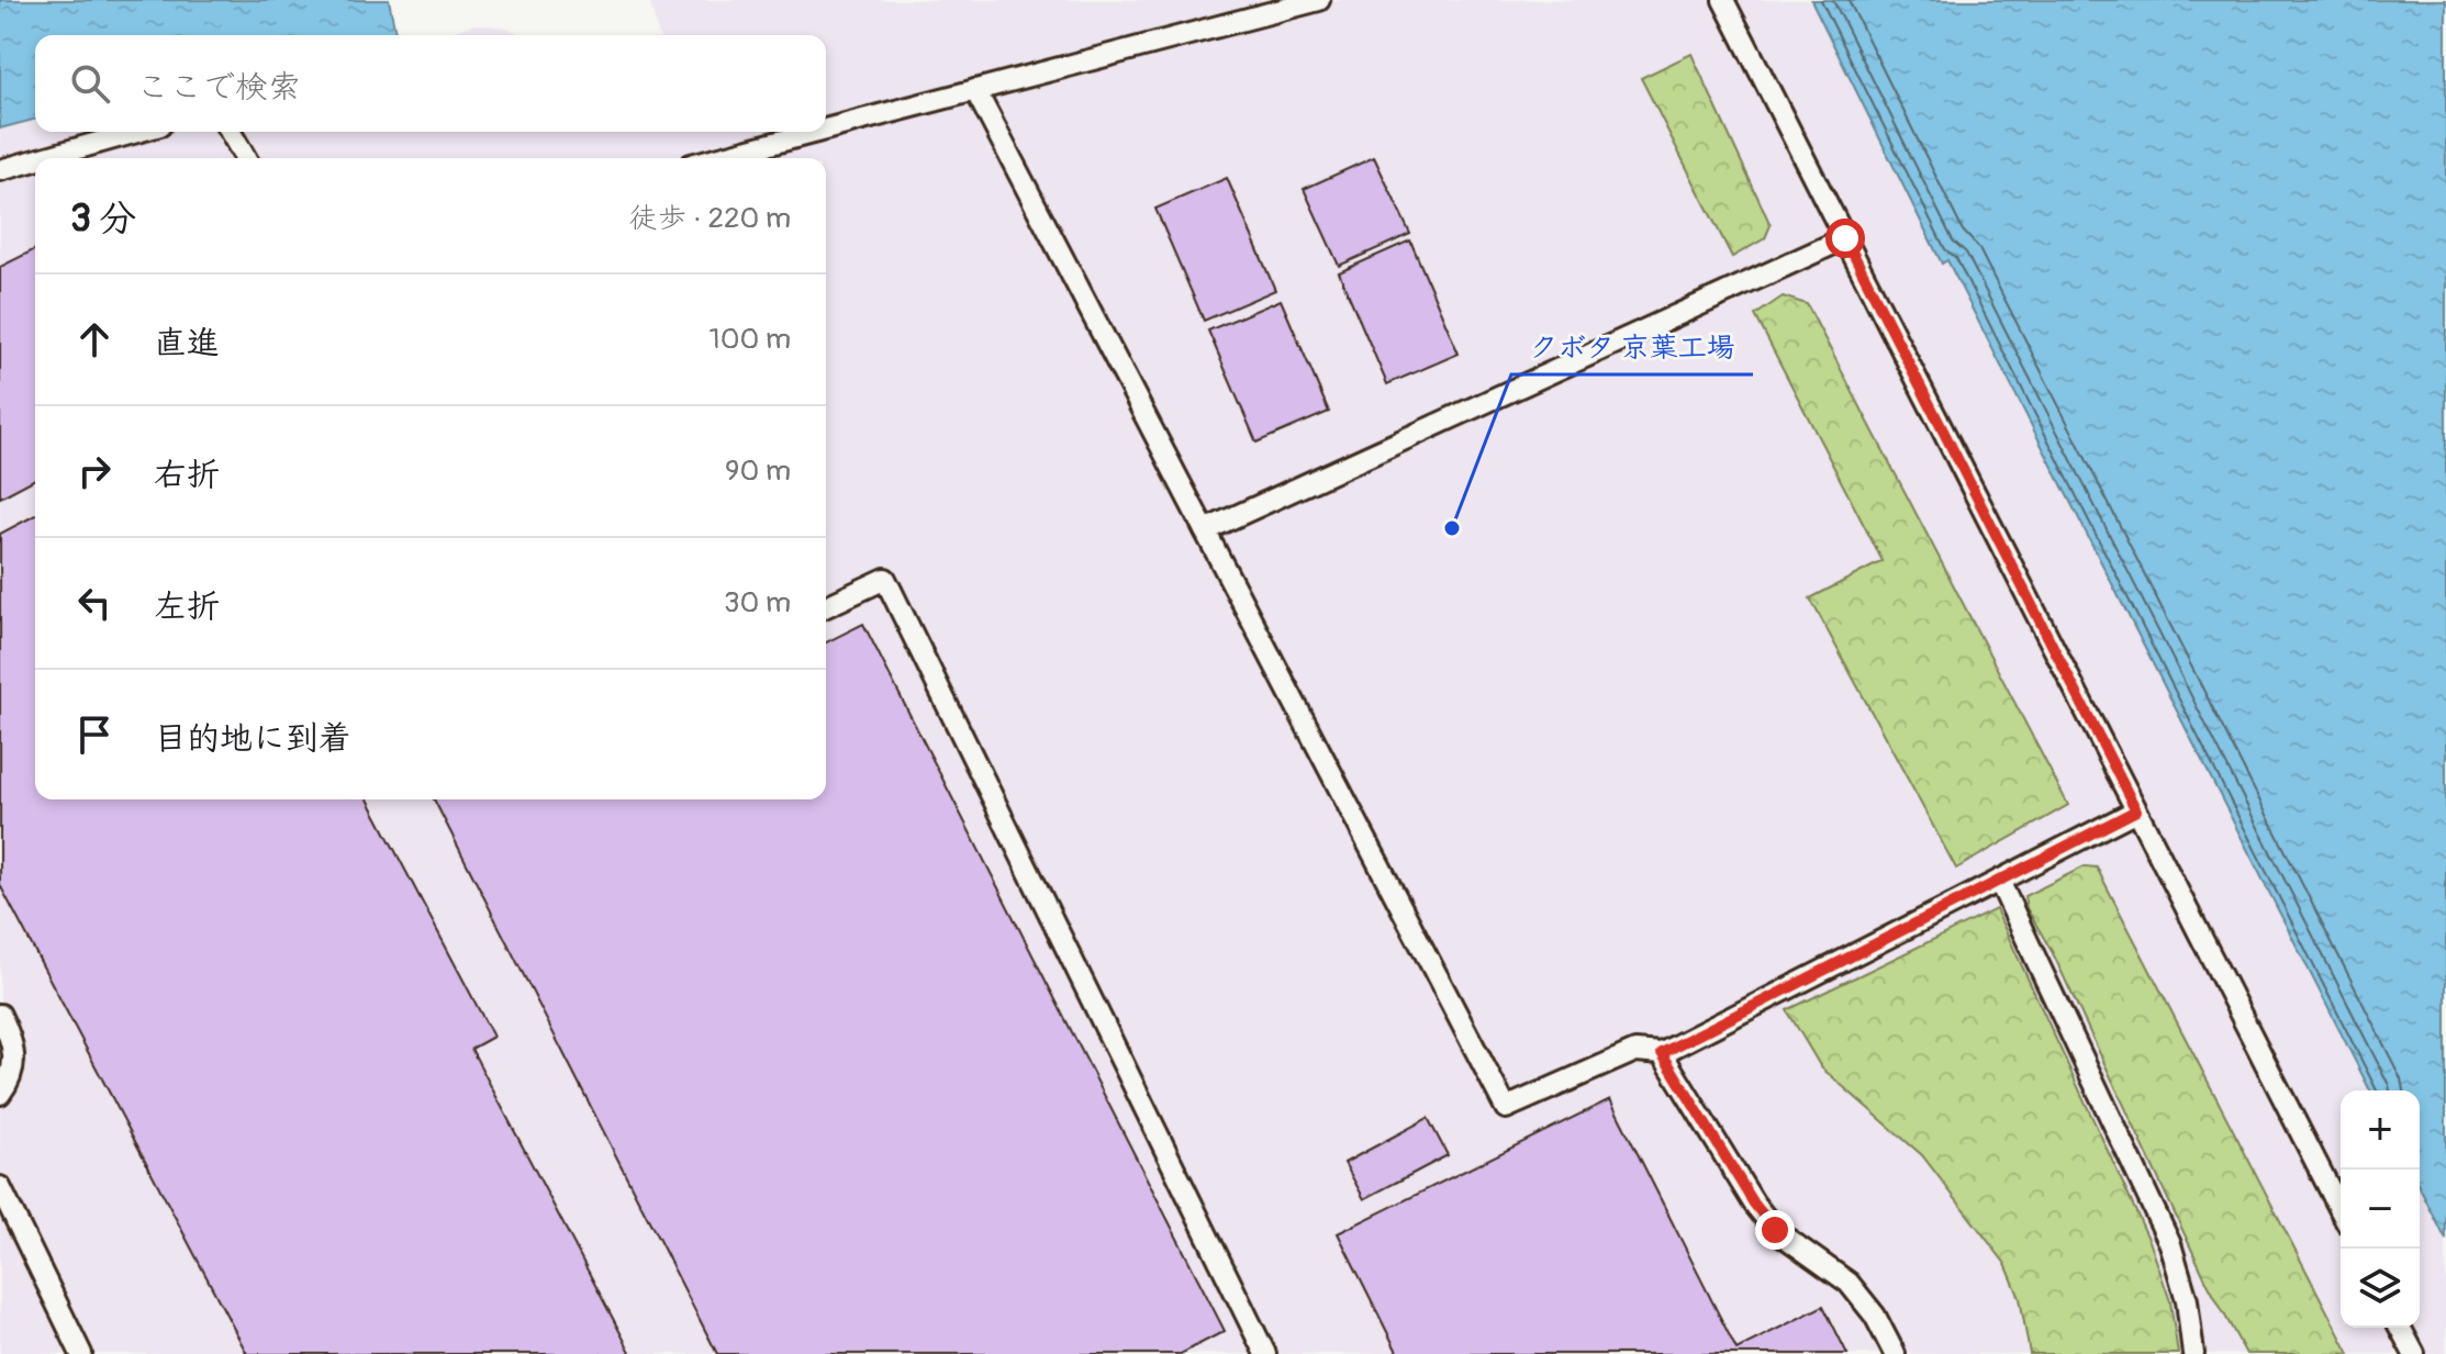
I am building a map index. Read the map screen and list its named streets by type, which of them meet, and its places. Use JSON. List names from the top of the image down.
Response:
{
  "places": ["クボタ 京葉工場"],
  "page": {
    "search": "ここで検索",
    "heading": ["3 分", "徒歩 · 220 m"],
    "list": [
      ["直進", "100 m"],
      ["右折", "90 m"],
      ["左折", "30 m"],
      "目的地に到着"
    ],
    "map_buttons": ["+", "−"]
  }
}
